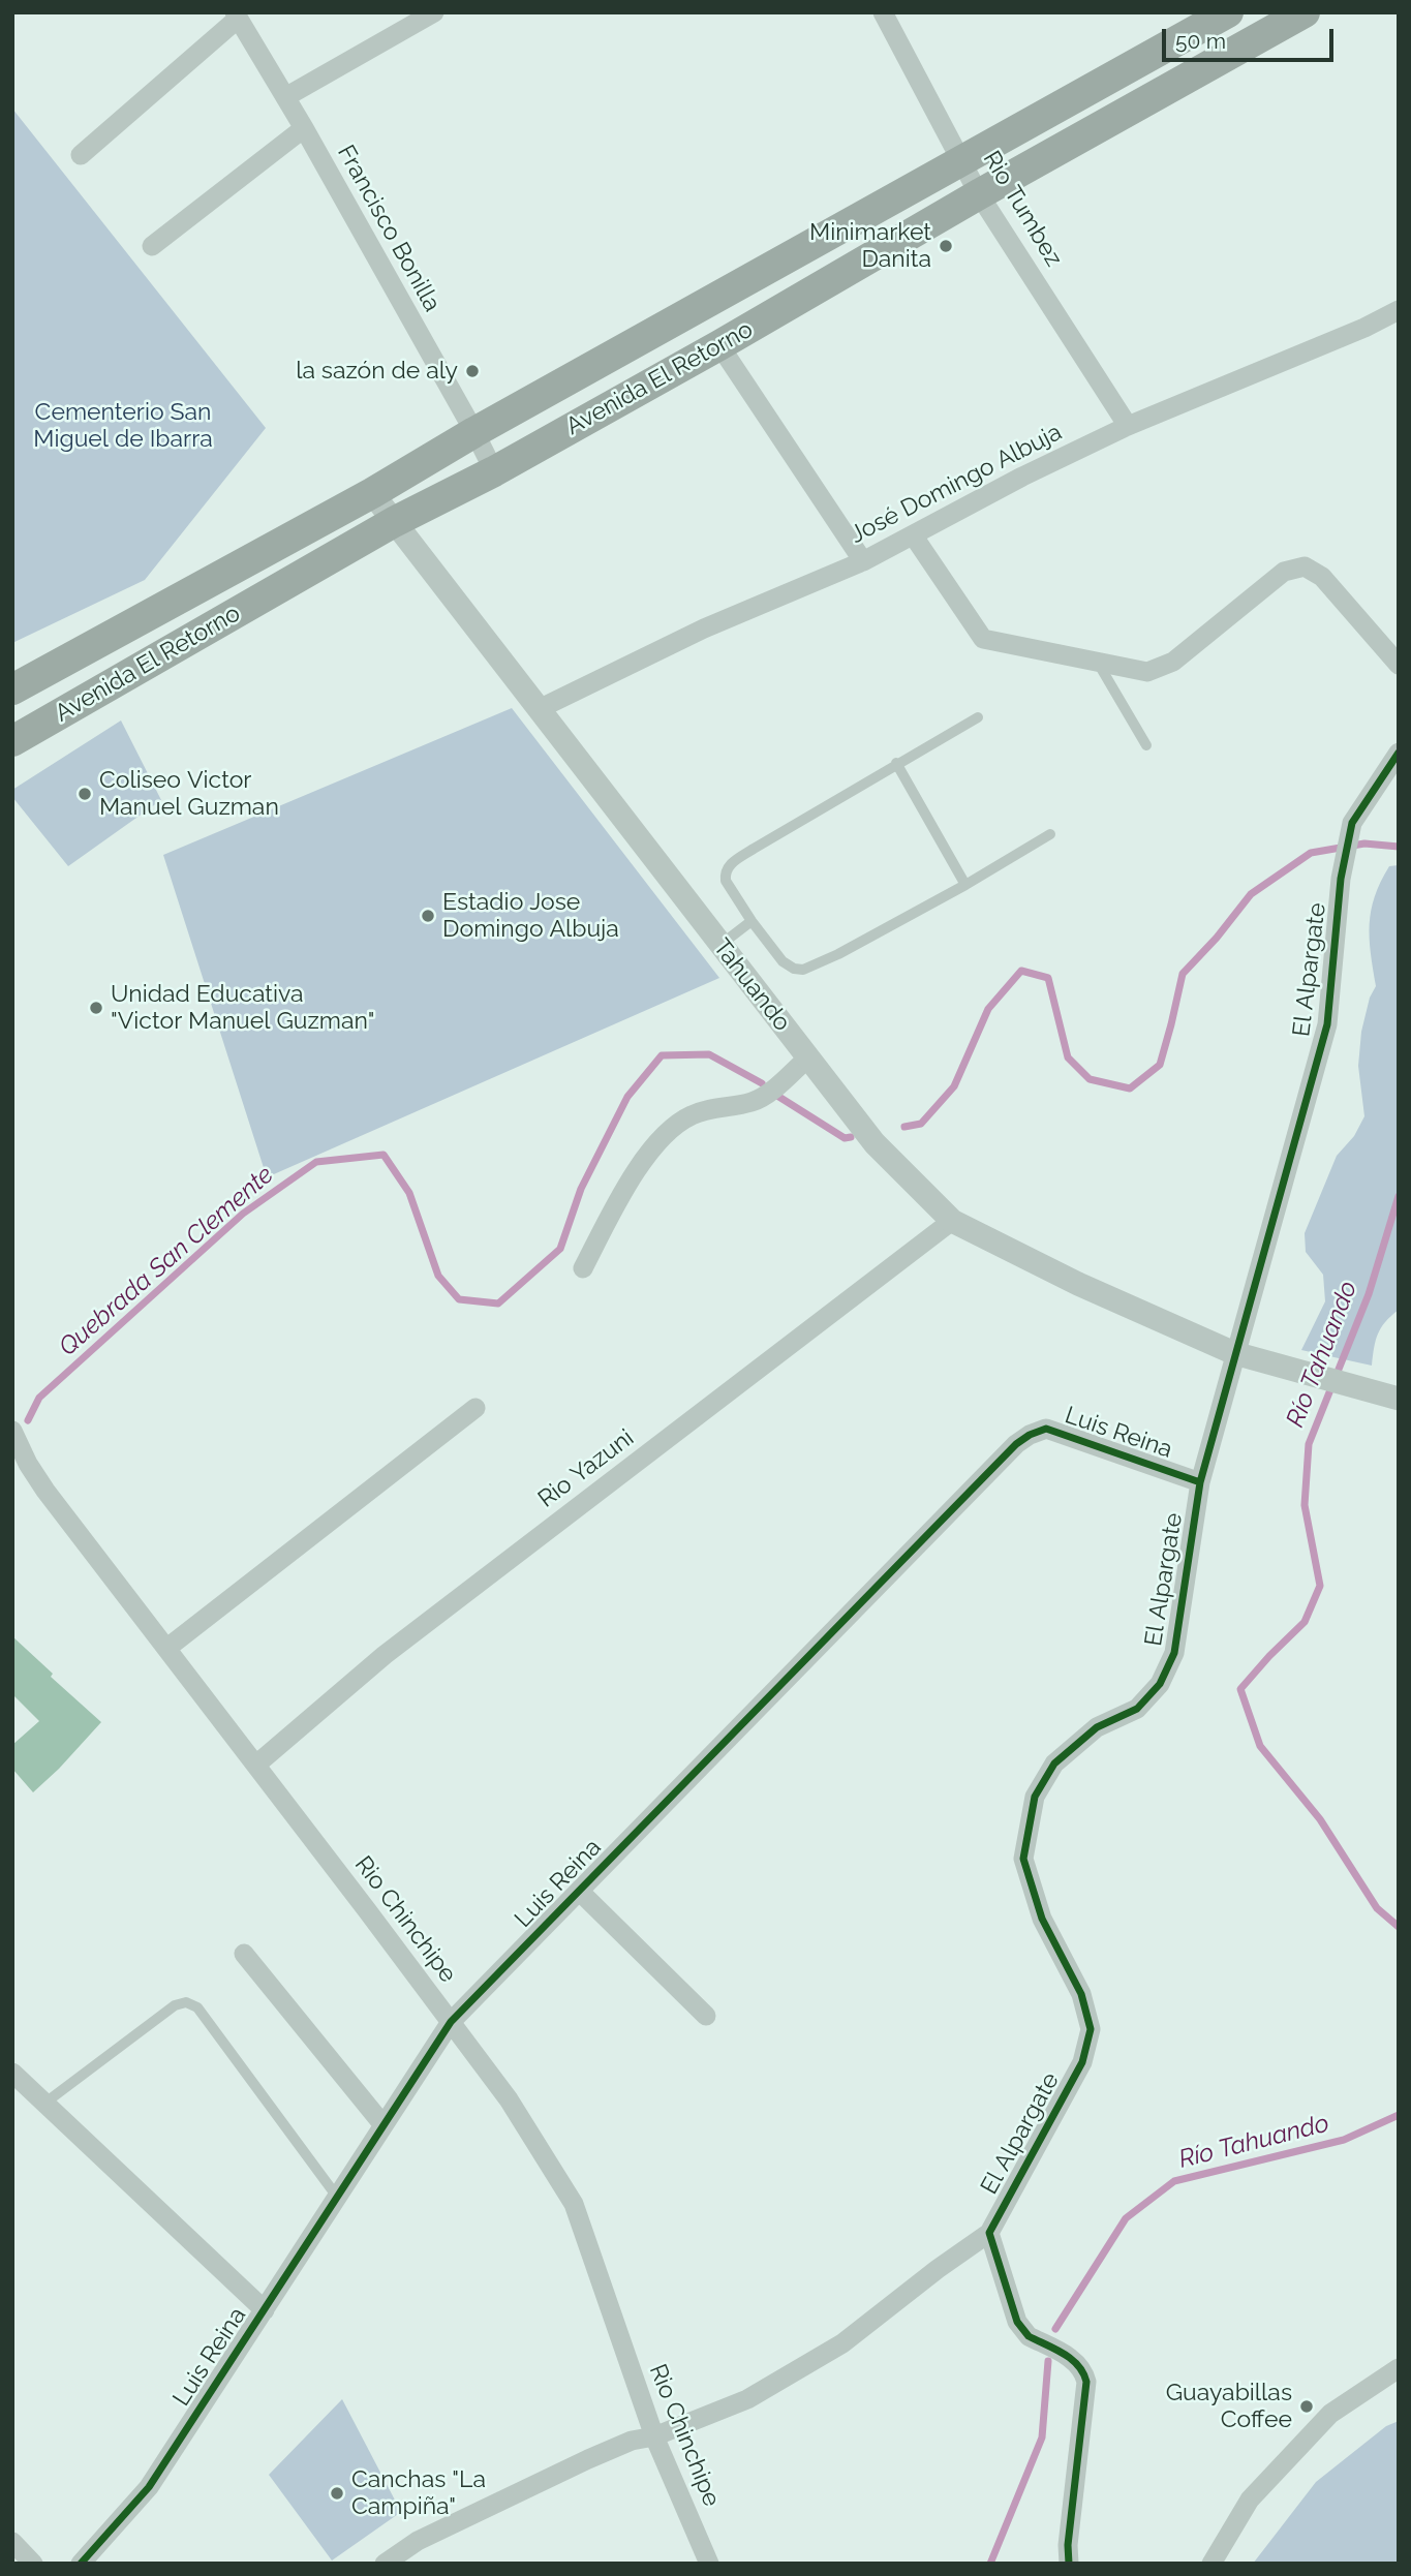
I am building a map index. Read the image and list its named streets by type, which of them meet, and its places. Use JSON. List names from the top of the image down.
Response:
{
  "streets": {
    "main road": ["Avenida El Retorno"],
    "street": [
      "Rio Tumbez",
      "Francisco Bonilla",
      "José Domingo Albuja",
      "El Alpargate",
      "Tahuando",
      "Luis Reina",
      "Rio Yazuni",
      "Rio Chinchipe"
    ]
  },
  "crossings": [
    ["Rio Tumbez", "Avenida El Retorno"],
    ["Rio Tumbez", "José Domingo Albuja"],
    ["Francisco Bonilla", "Avenida El Retorno"],
    ["Avenida El Retorno", "Tahuando"],
    ["José Domingo Albuja", "Tahuando"],
    ["El Alpargate", "Tahuando"],
    ["El Alpargate", "Luis Reina"],
    ["Tahuando", "Rio Yazuni"],
    ["Luis Reina", "Rio Chinchipe"],
    ["Rio Yazuni", "Rio Chinchipe"]
  ],
  "water": ["Quebrada San Clemente", "Río Tahuando"],
  "parks": ["Cementerio San Miguel de Ibarra"],
  "places": [
    "Minimarket Danita",
    "la sazón de aly",
    "Coliseo Victor Manuel Guzman",
    "Estadio Jose Domingo Albuja",
    "Unidad Educativa \"Victor Manuel Guzman\"",
    "Guayabillas Coffee",
    "Canchas \"La Campiña\""
  ],
  "scale_bar": "50 m"
}
